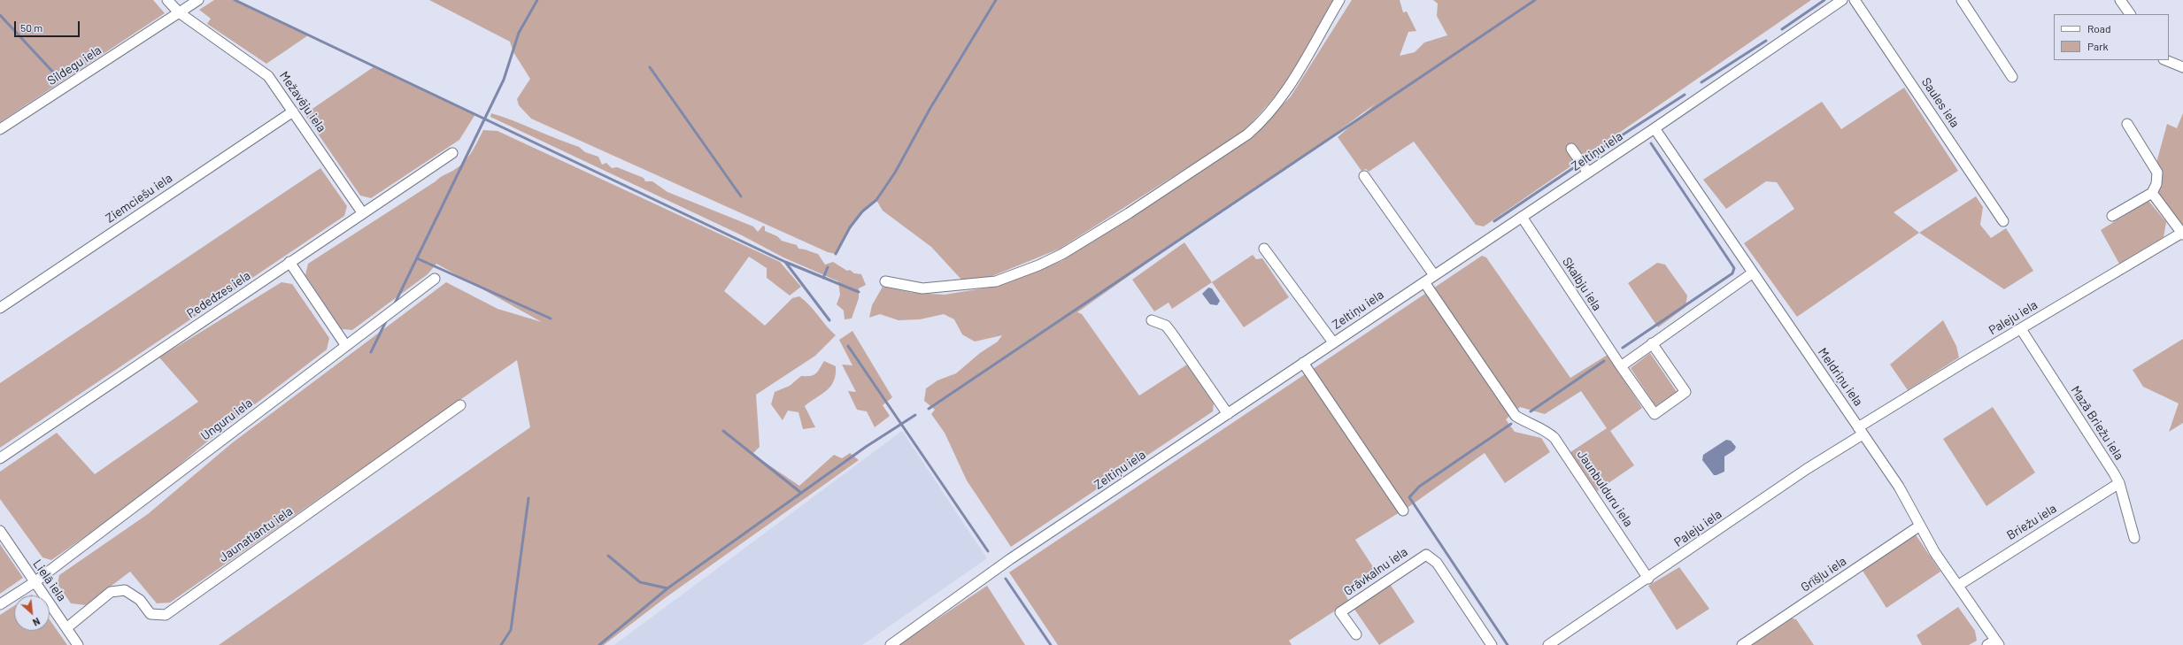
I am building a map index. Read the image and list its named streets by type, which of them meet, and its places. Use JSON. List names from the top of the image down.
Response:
{
  "streets": {
    "street": [
      "Sildegu iela",
      "Mežavēju iela",
      "Saules iela",
      "Zeltiņu iela",
      "Ziemciešu iela",
      "Skalbju iela",
      "Pededzes iela",
      "Paleju iela",
      "Meldriņu iela",
      "Unguru iela",
      "Mazā Briežu iela",
      "Jaunbulduru iela",
      "Briežu iela",
      "Jaunatlantu iela",
      "Grāvkalnu iela",
      "Grīšļu iela",
      "Lielā iela"
    ]
  },
  "crossings": [
    ["Sildegu iela", "Mežavēju iela"],
    ["Mežavēju iela", "Ziemciešu iela"],
    ["Mežavēju iela", "Pededzes iela"],
    ["Zeltiņu iela", "Skalbju iela"],
    ["Zeltiņu iela", "Meldriņu iela"],
    ["Zeltiņu iela", "Jaunbulduru iela"],
    ["Paleju iela", "Meldriņu iela"],
    ["Paleju iela", "Mazā Briežu iela"],
    ["Paleju iela", "Jaunbulduru iela"],
    ["Meldriņu iela", "Briežu iela"],
    ["Meldriņu iela", "Grīšļu iela"],
    ["Unguru iela", "Lielā iela"],
    ["Mazā Briežu iela", "Briežu iela"],
    ["Jaunatlantu iela", "Lielā iela"]
  ],
  "legend": ["Road", "Park"],
  "scale_bar": "50 m",
  "north": "bottom right"
}
